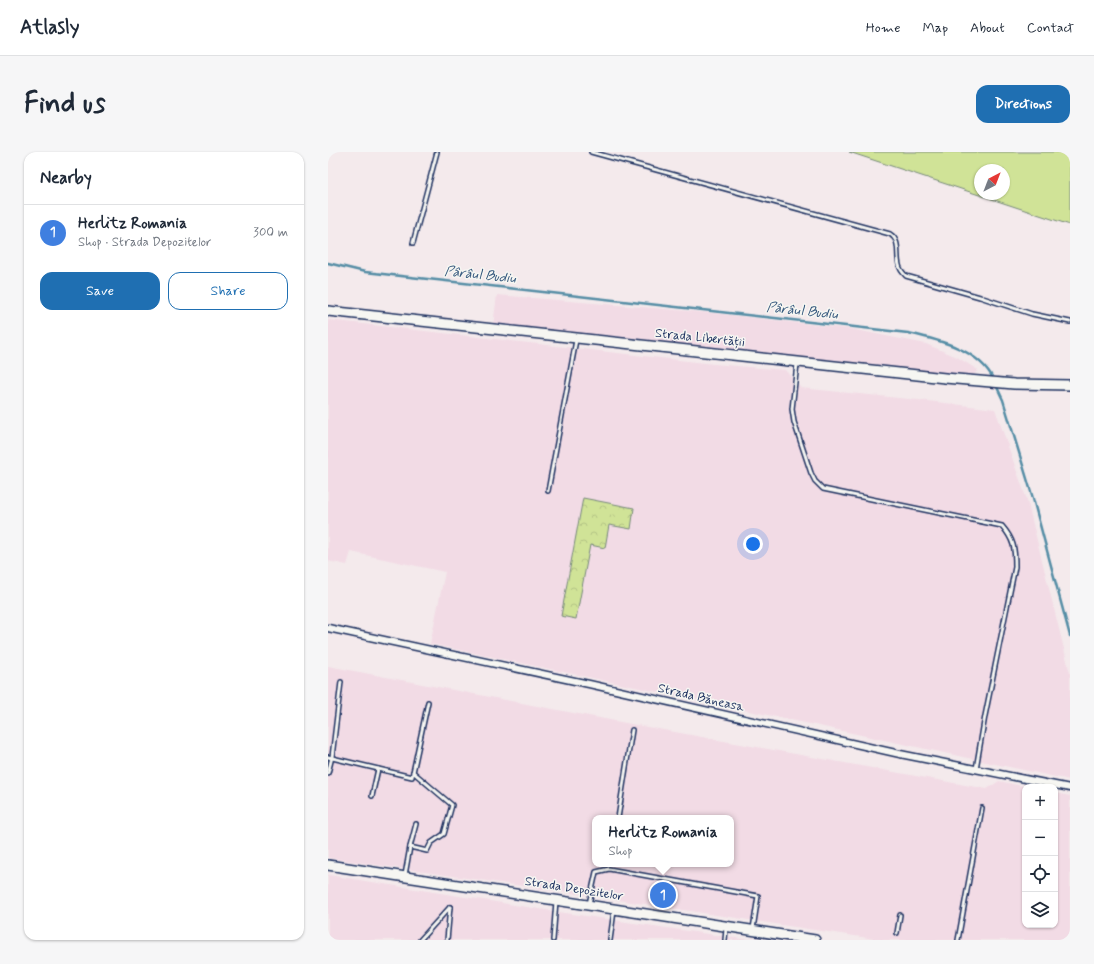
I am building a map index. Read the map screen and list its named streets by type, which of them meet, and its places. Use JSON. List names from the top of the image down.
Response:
{
  "streets": {
    "main road": ["Strada Libertății", "Strada Depozitelor"],
    "street": ["Strada Băneasa"]
  },
  "water": ["Pârâul Budiu"],
  "north": "top right",
  "page": {
    "header": "Atlasly",
    "nav": [
      "Home",
      "Map",
      "About",
      "Contact"
    ],
    "buttons": [
      "Directions",
      ["Save", "Share"]
    ],
    "title": "Find us",
    "heading": "Nearby",
    "list": [
      {
        "mark": "1",
        "name": "Herlitz Romania",
        "note": "Shop · Strada Depozitelor",
        "value": "300 m"
      }
    ],
    "map_buttons": ["+", "−"],
    "popup": ["Herlitz Romania", "Shop"],
    "pins": "1"
  }
}
